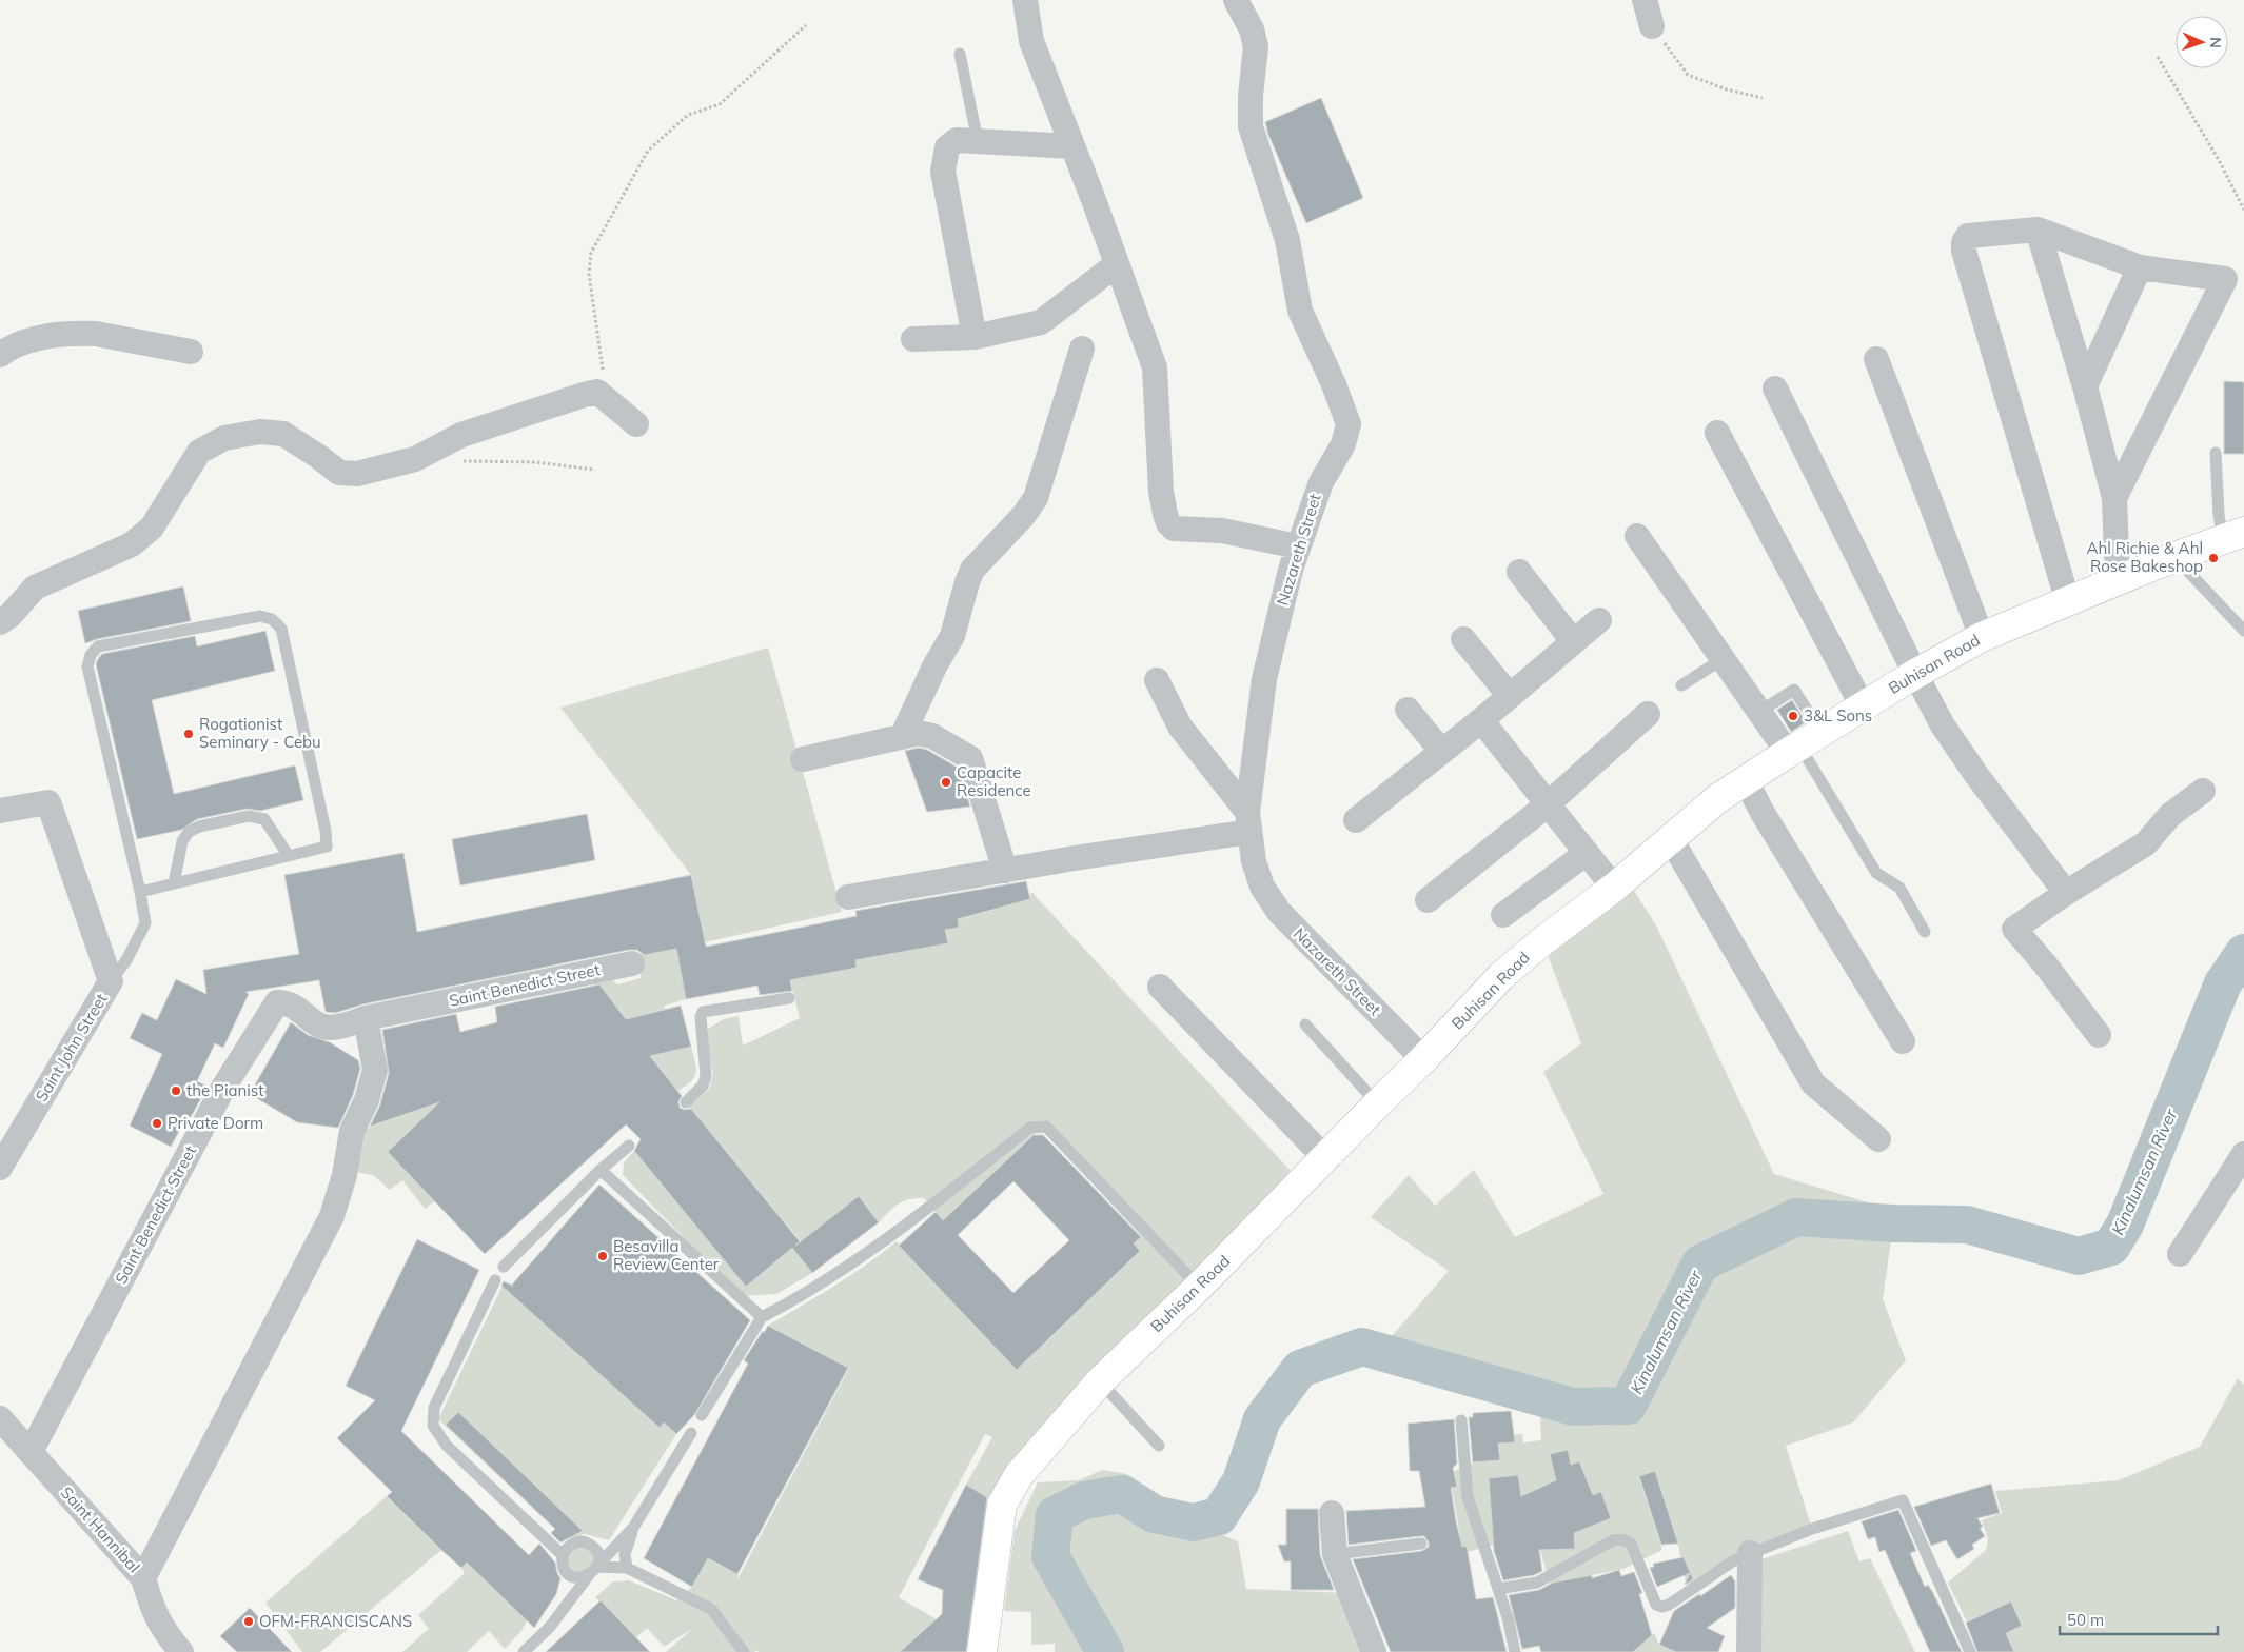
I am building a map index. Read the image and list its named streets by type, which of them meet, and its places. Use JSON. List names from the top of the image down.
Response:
{
  "streets": {
    "street": [
      "Nazareth Street",
      "Buhisan Road",
      "Saint Benedict Street",
      "Saint John Street",
      "Saint Hannibal"
    ]
  },
  "crossings": [
    ["Nazareth Street", "Buhisan Road"],
    ["Saint Benedict Street", "Saint Hannibal"]
  ],
  "water": ["Kinalumsan River"],
  "places": [
    "Ahl Richie & Ahl Rose Bakeshop",
    "3&L Sons",
    "Rogationist Seminary - Cebu",
    "Capacite Residence",
    "the Pianist",
    "Private Dorm",
    "Besavilla Review Center",
    "OFM-FRANCISCANS"
  ],
  "scale_bar": "50 m",
  "north": "right"
}
